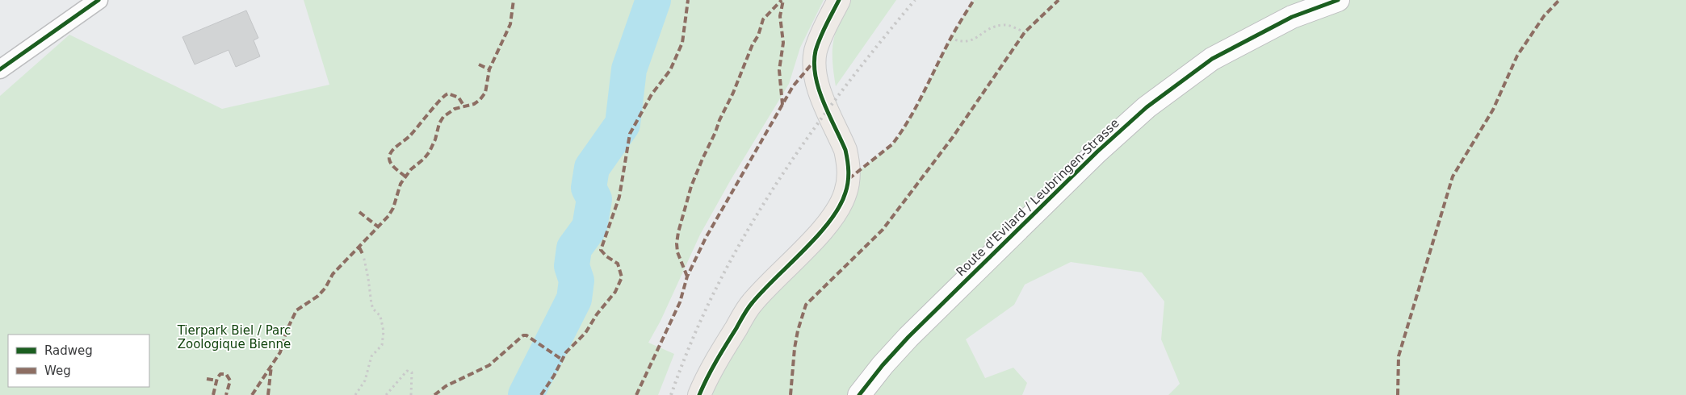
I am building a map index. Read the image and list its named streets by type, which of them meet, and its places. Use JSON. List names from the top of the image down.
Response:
{
  "streets": {
    "street": ["Route d'Evilard / Leubringen-Strasse"]
  },
  "parks": ["Tierpark Biel / Parc Zoologique Bienne"],
  "legend": ["Radweg", "Weg"]
}
